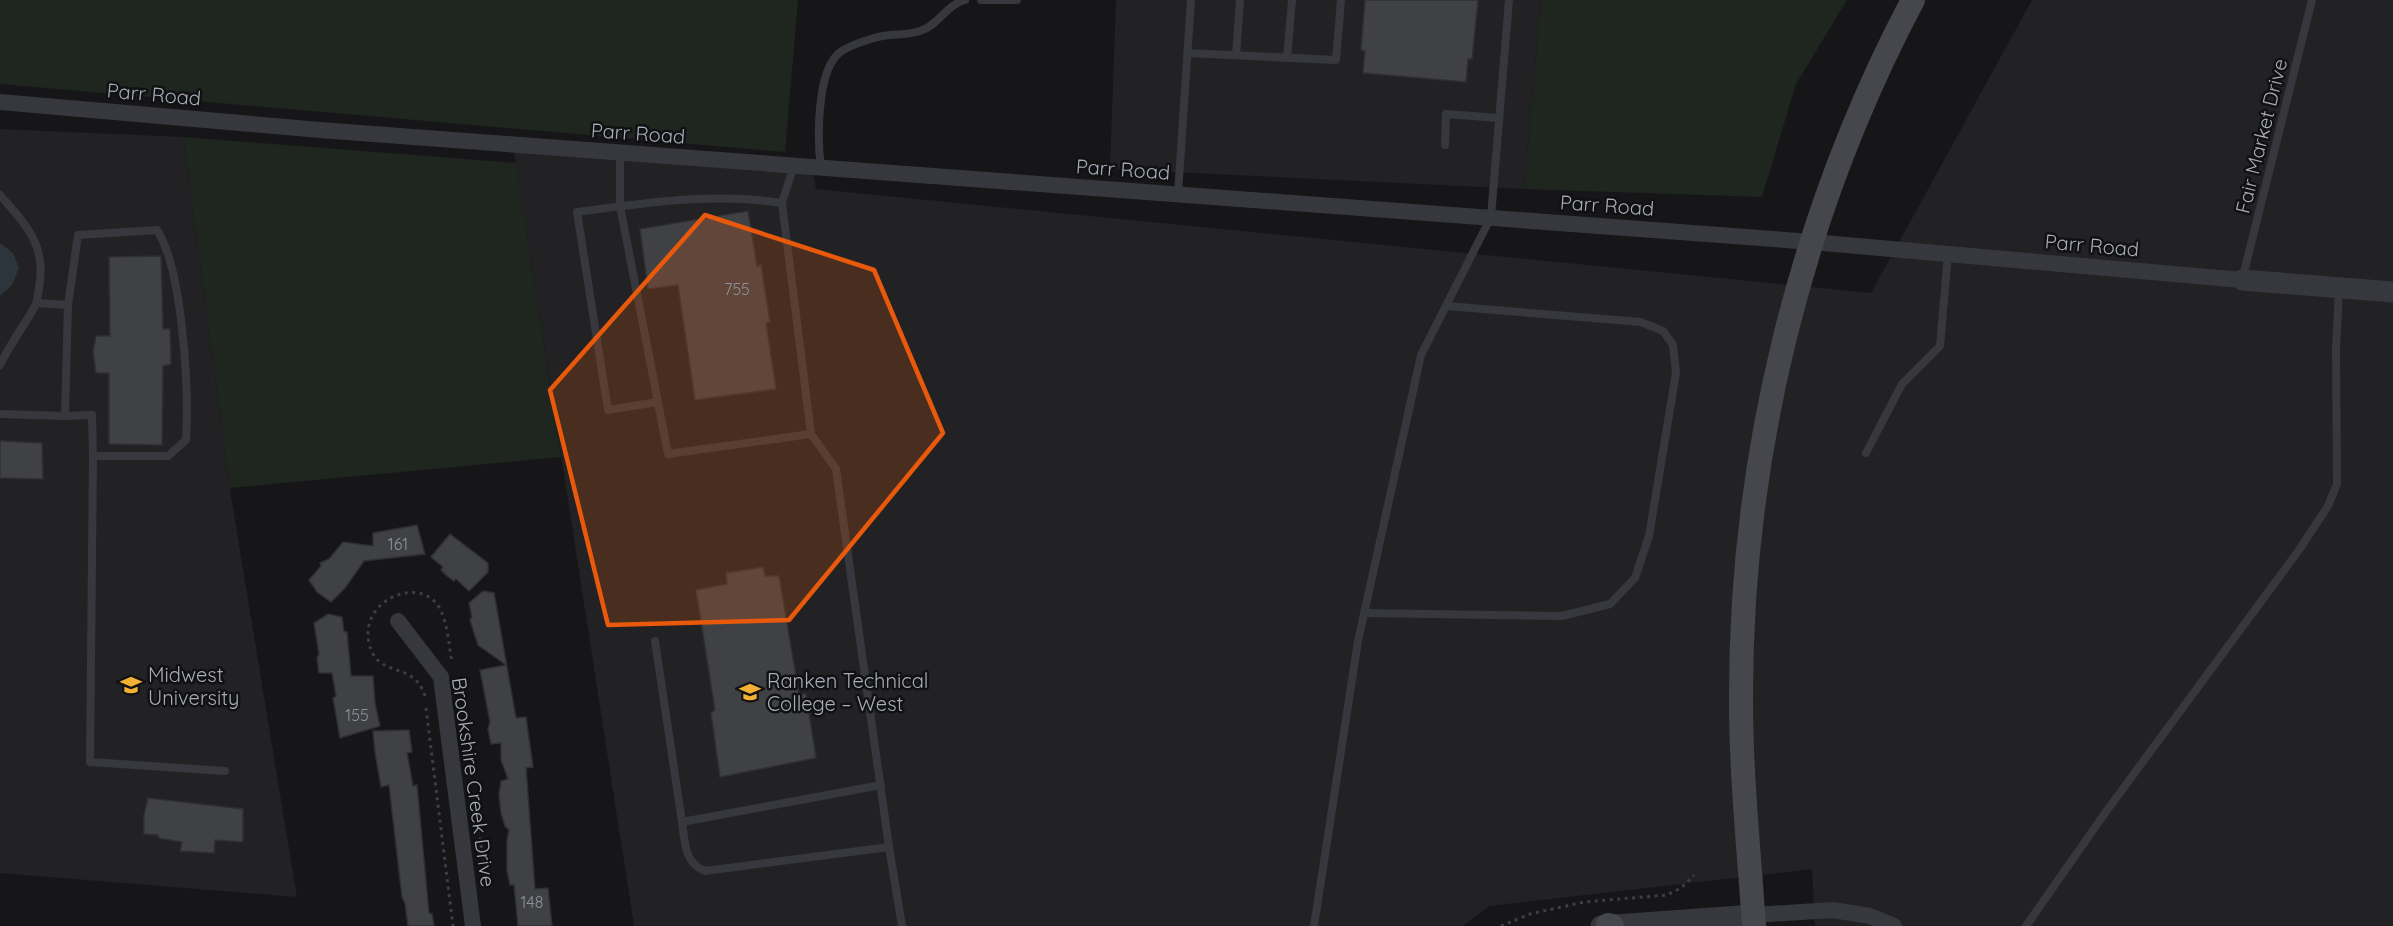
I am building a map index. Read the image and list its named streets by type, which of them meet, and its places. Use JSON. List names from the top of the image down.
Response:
{
  "streets": {
    "street": ["Parr Road", "Brookshire Creek Drive"],
    "lane": ["Fair Market Drive"]
  },
  "crossings": [
    ["Parr Road", "Fair Market Drive"]
  ],
  "places": {
    "school or university": ["Midwest University", "Ranken Technical College – West"]
  },
  "house_numbers": [
    "755",
    "161",
    "155",
    "148"
  ]
}
